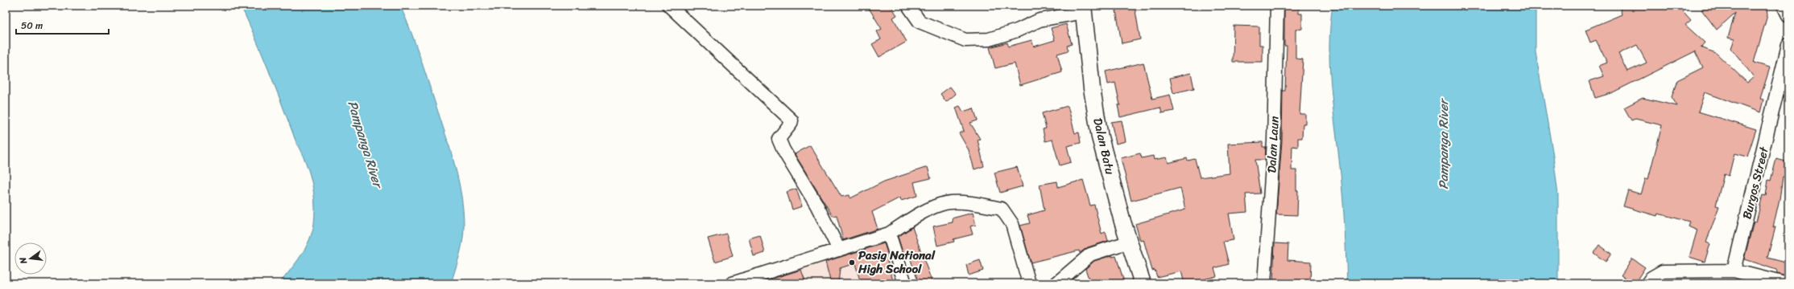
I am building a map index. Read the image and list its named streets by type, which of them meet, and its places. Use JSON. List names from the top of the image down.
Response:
{
  "streets": {
    "main road": ["Dalan Batu"],
    "street": ["Dalan Laun", "Burgos Street"]
  },
  "water": ["Pampanga River"],
  "places": ["Pasig National High School"],
  "scale_bar": "50 m",
  "north": "left"
}
